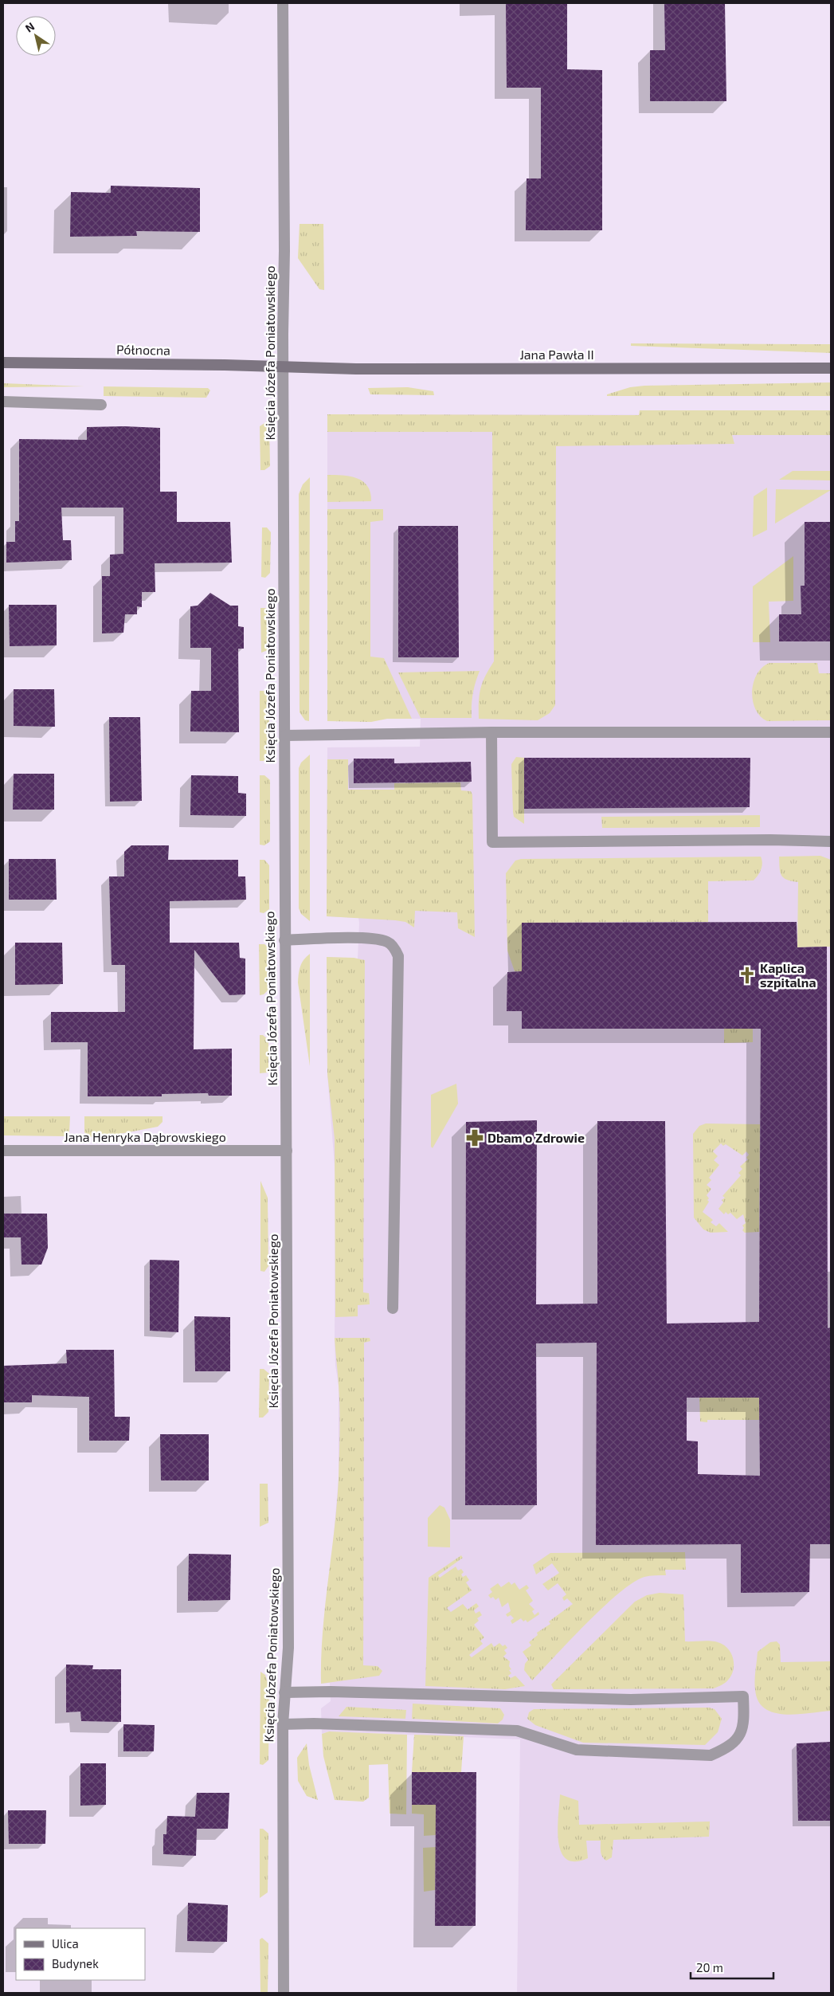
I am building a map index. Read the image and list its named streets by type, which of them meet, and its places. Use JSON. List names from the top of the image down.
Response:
{
  "streets": {
    "main road": ["Północna", "Jana Pawła II"],
    "street": ["Księcia Józefa Poniatowskiego", "Jana Henryka Dąbrowskiego"]
  },
  "crossings": [
    ["Północna", "Księcia Józefa Poniatowskiego"],
    ["Północna", "Jana Pawła II"],
    ["Księcia Józefa Poniatowskiego", "Jana Pawła II"],
    ["Księcia Józefa Poniatowskiego", "Jana Henryka Dąbrowskiego"]
  ],
  "places": {
    "church": ["Kaplica szpitalna"],
    "pharmacy": ["Dbam o Zdrowie"]
  },
  "legend": ["Ulica", "Budynek"],
  "scale_bar": "20 m",
  "north": "top left"
}
